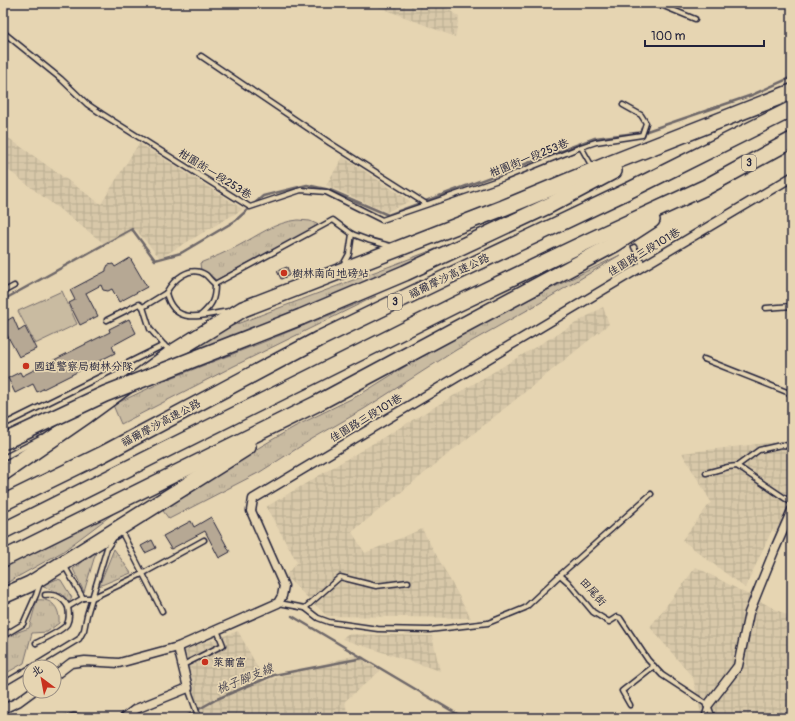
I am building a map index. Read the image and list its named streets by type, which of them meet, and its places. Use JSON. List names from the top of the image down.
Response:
{
  "streets": {
    "highway": ["3", "福爾摩沙高速公路"],
    "street": ["佳園路三段101巷"],
    "lane": ["柑園街一段253巷", "田尾街"]
  },
  "water": ["桃子腳支線"],
  "places": ["樹林南向地磅站", "國道警察局樹林分隊", "萊爾富"],
  "scale_bar": "100 m",
  "north": "top left"
}
